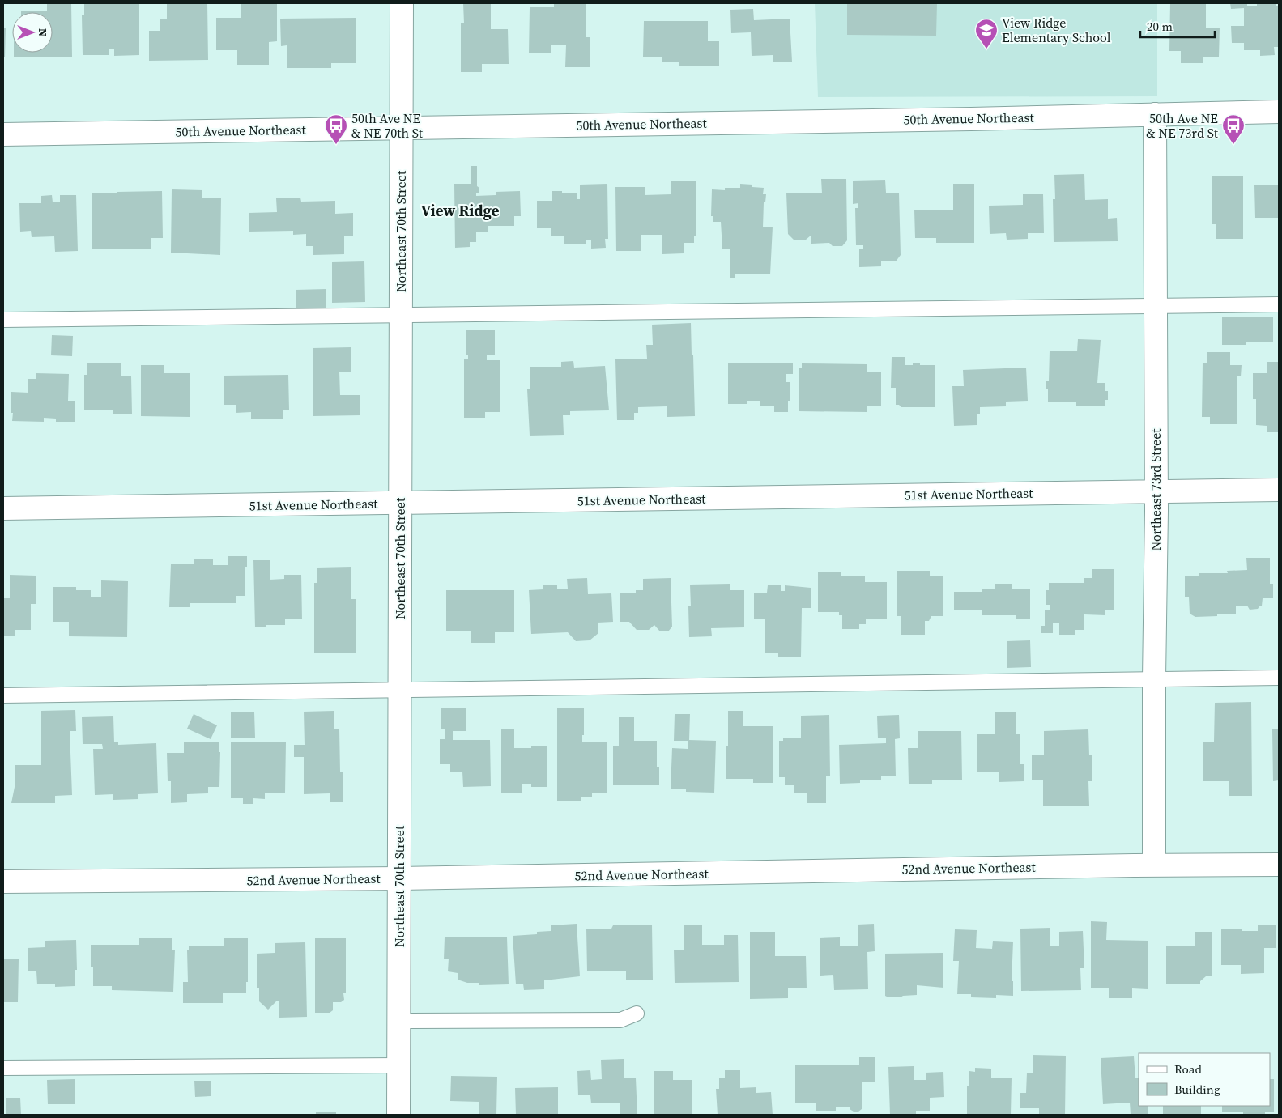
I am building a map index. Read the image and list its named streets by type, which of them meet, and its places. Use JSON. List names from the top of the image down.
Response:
{
  "streets": {
    "street": [
      "50th Avenue Northeast",
      "Northeast 70th Street",
      "Northeast 73rd Street",
      "51st Avenue Northeast",
      "52nd Avenue Northeast"
    ]
  },
  "crossings": [
    ["50th Avenue Northeast", "Northeast 70th Street"],
    ["50th Avenue Northeast", "Northeast 73rd Street"],
    ["Northeast 70th Street", "51st Avenue Northeast"],
    ["Northeast 70th Street", "52nd Avenue Northeast"],
    ["Northeast 73rd Street", "51st Avenue Northeast"],
    ["Northeast 73rd Street", "52nd Avenue Northeast"]
  ],
  "districts": ["View Ridge"],
  "places": {
    "school or university": ["View Ridge Elementary School"],
    "bus stop": ["50th Ave NE & NE 70th St", "50th Ave NE & NE 73rd St"]
  },
  "legend": ["Road", "Building"],
  "scale_bar": "20 m",
  "north": "right"
}
